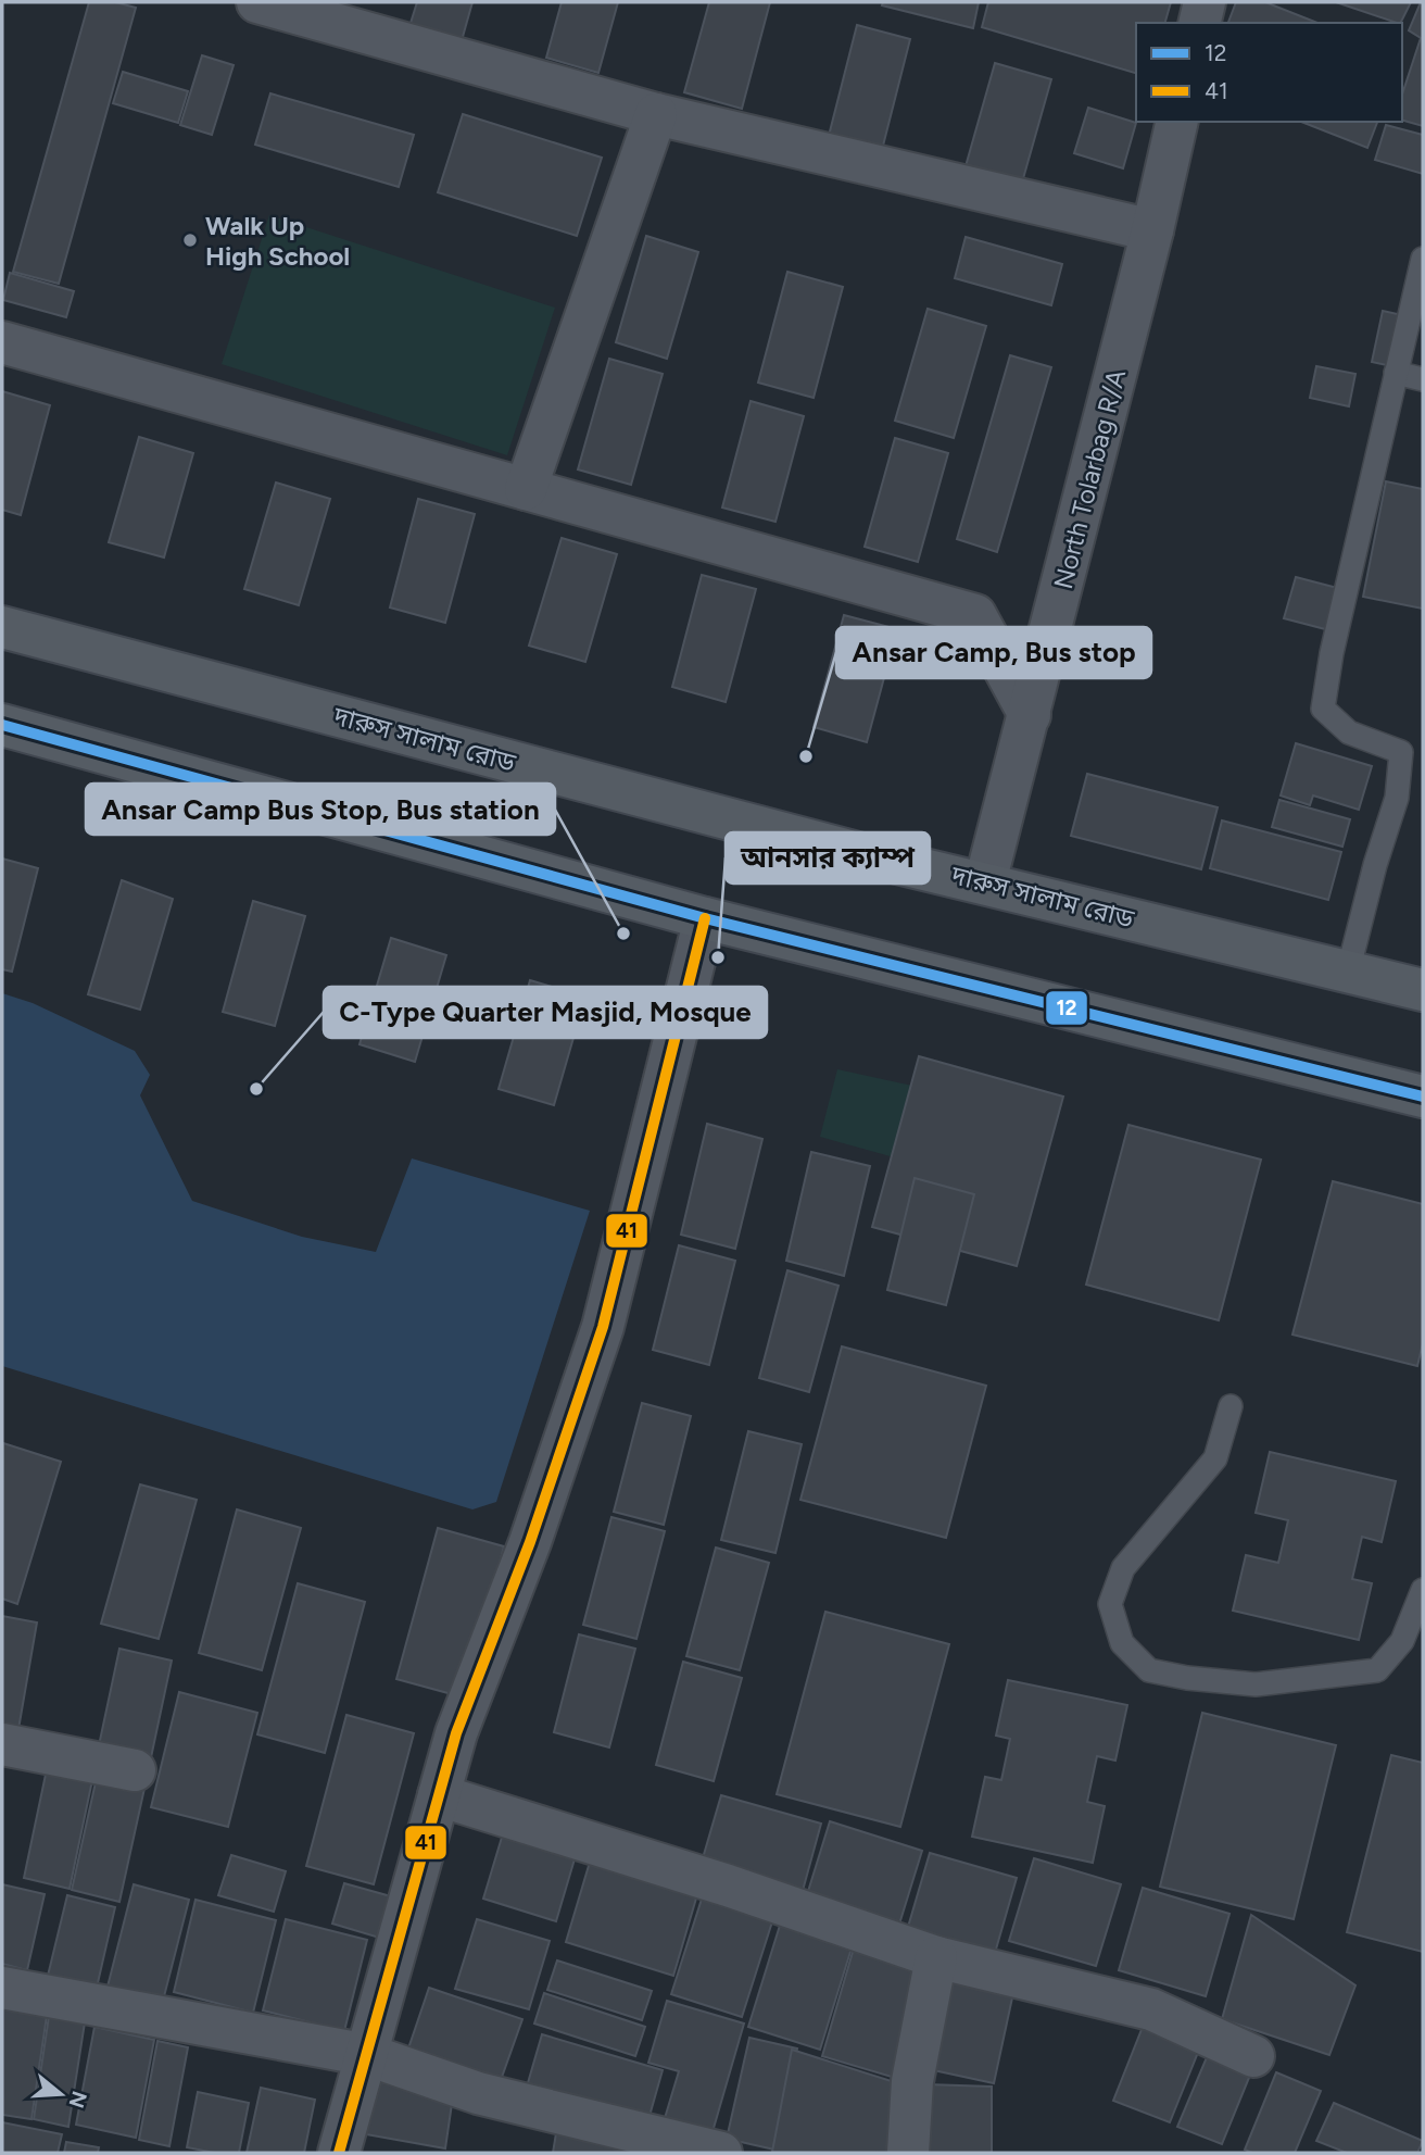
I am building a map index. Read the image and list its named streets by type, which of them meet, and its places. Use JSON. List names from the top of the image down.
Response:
{
  "streets": {
    "main road": ["দারুস সালাম রোড"],
    "street": ["North Tolarbag R/A"]
  },
  "crossings": [
    ["North Tolarbag R/A", "দারুস সালাম রোড"]
  ],
  "places": [
    "Walk Up High School",
    "Ansar Camp, Bus stop",
    "Ansar Camp Bus Stop, Bus station",
    "আনসার ক্যাম্প",
    "C-Type Quarter Masjid, Mosque"
  ],
  "lines": ["transit line 12", "transit line 41"],
  "legend": ["12", "41"],
  "north": "right"
}
